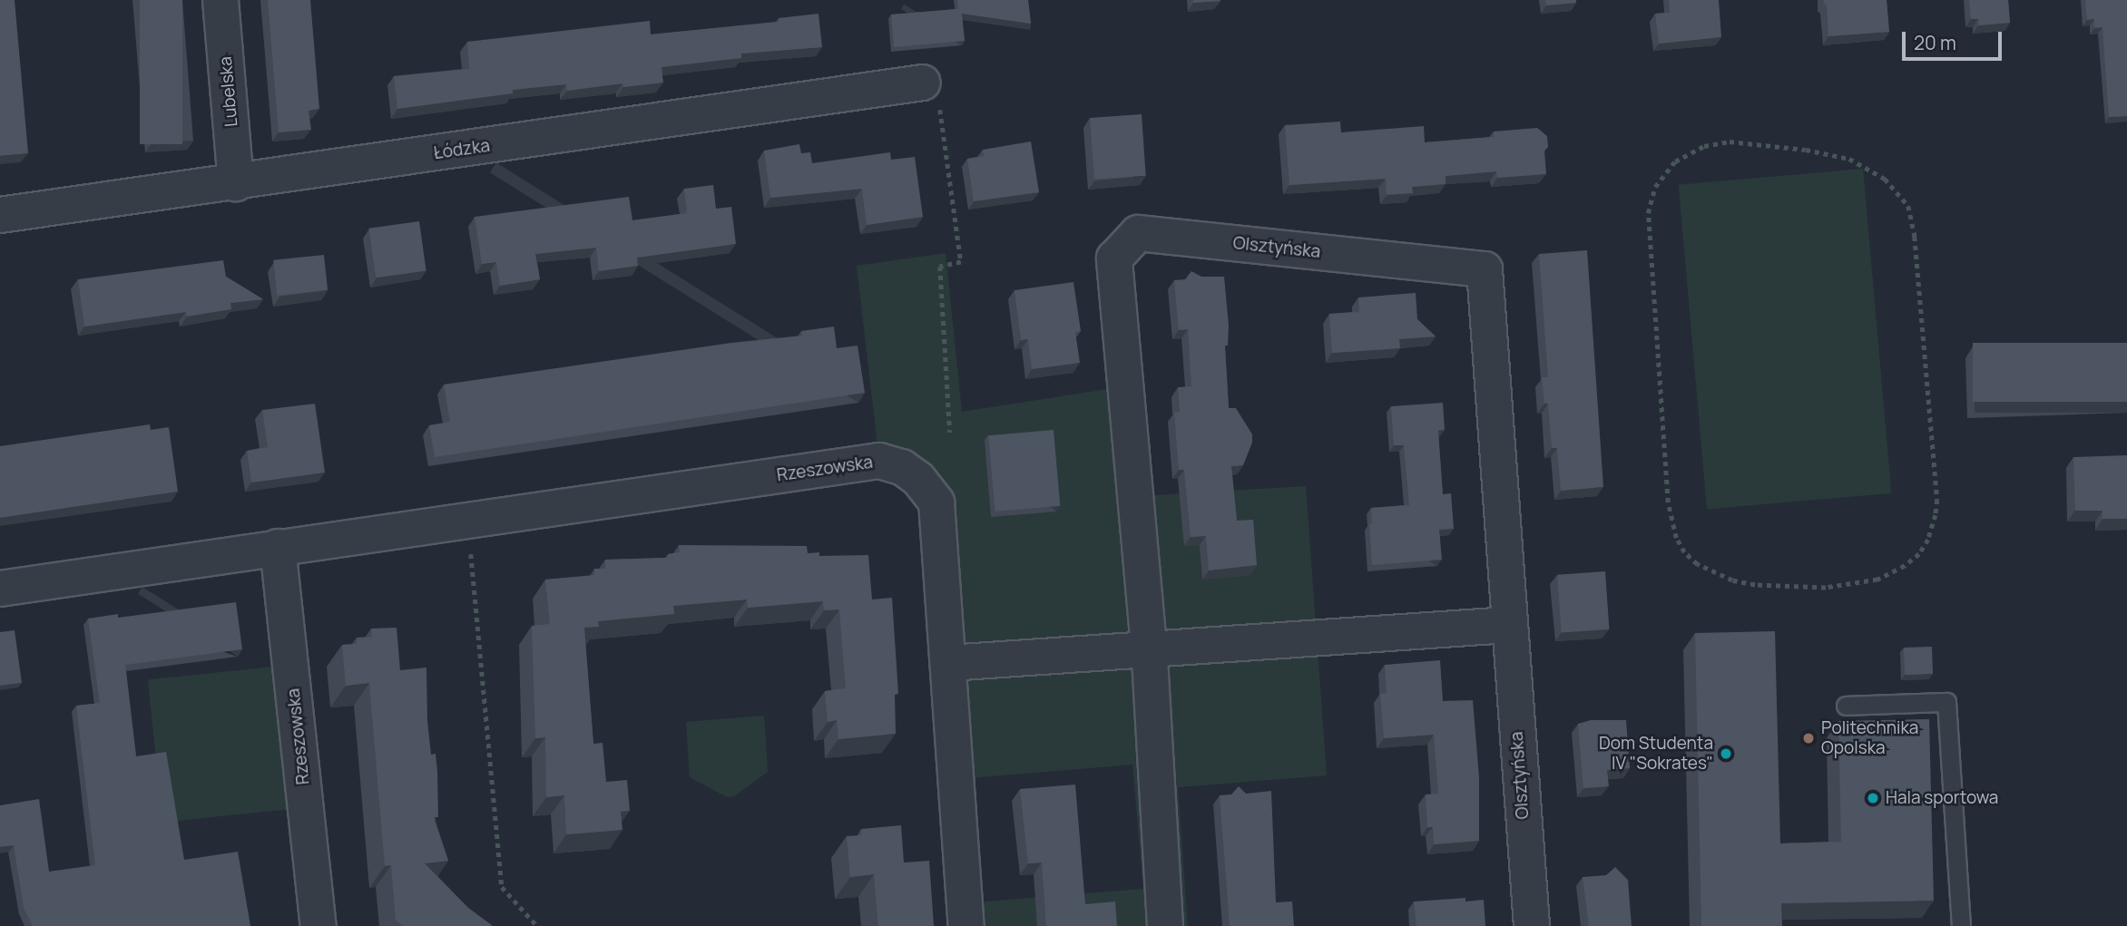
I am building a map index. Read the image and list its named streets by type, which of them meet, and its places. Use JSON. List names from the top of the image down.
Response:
{
  "streets": {
    "street": [
      "Lubelska",
      "Łódzka",
      "Olsztyńska",
      "Rzeszowska"
    ]
  },
  "crossings": [
    ["Lubelska", "Łódzka"]
  ],
  "places": ["Politechnika Opolska", "Dom Studenta IV \"Sokrates\"", "Hala sportowa"],
  "scale_bar": "20 m"
}
